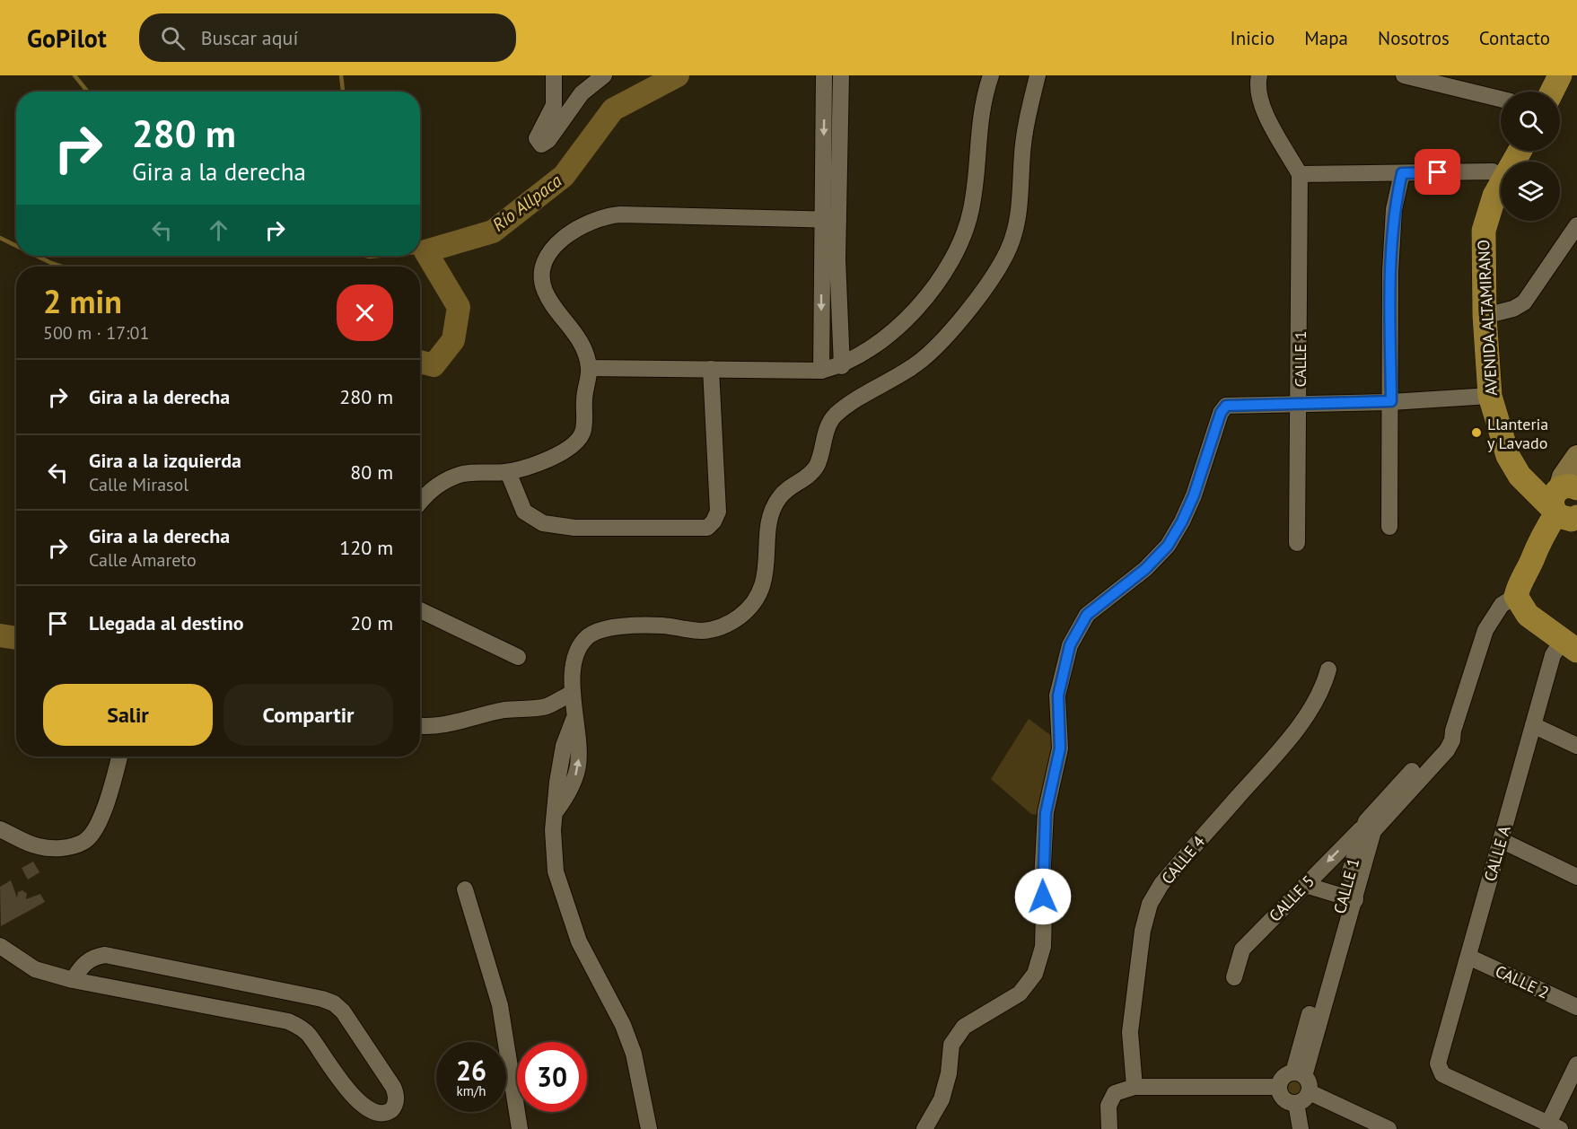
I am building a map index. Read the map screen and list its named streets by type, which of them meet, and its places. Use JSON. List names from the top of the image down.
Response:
{
  "streets": {
    "main road": ["AVENIDA ALTAMIRANO"],
    "street": [
      "CALLE 1",
      "CALLE A",
      "CALLE 4",
      "CALLE 5",
      "CALLE 2"
    ]
  },
  "crossings": [
    ["CALLE 1", "CALLE 5"],
    ["CALLE A", "CALLE 2"]
  ],
  "one_way": ["CALLE 5"],
  "water": ["Río Allpaca"],
  "places": ["Llanteria y Lavado"],
  "page": {
    "header": "GoPilot",
    "search": "Buscar aquí",
    "nav": [
      "Inicio",
      "Mapa",
      "Nosotros",
      "Contacto"
    ],
    "turn": ["280 m", "Gira a la derecha"],
    "heading": ["2 min", "500 m · 17:01"],
    "list": [
      {
        "name": "Gira a la derecha",
        "value": "280 m"
      },
      {
        "name": "Gira a la izquierda",
        "note": "Calle Mirasol",
        "value": "80 m"
      },
      {
        "name": "Gira a la derecha",
        "note": "Calle Amareto",
        "value": "120 m"
      },
      {
        "name": "Llegada al destino",
        "value": "20 m"
      }
    ],
    "buttons": ["Salir", "Compartir"],
    "speed": "26 km/h",
    "limit": "30"
  }
}
